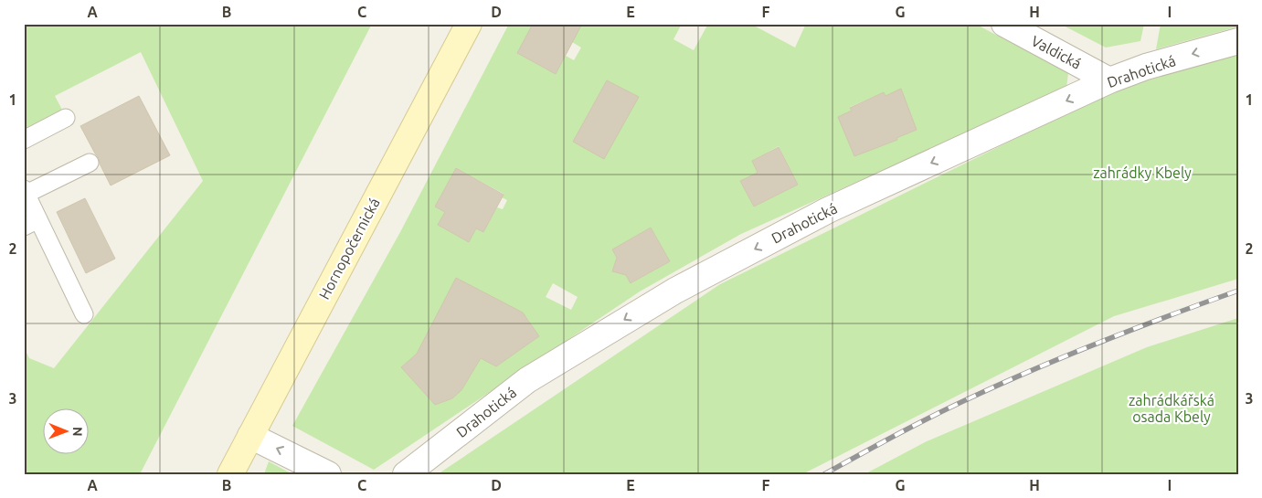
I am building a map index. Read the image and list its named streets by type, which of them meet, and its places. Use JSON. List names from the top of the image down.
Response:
{
  "streets": {
    "street": ["Valdická", "Drahotická", "Hornopočernická"]
  },
  "crossings": [
    ["Valdická", "Drahotická"]
  ],
  "one_way": ["Drahotická"],
  "parks": ["zahrádky Kbely", "zahrádkářská osada Kbely"],
  "north": "right",
  "grid": {
    "columns": [
      "A",
      "B",
      "C",
      "D",
      "E",
      "F",
      "G",
      "H",
      "I"
    ],
    "rows": ["1", "2", "3"]
  }
}
